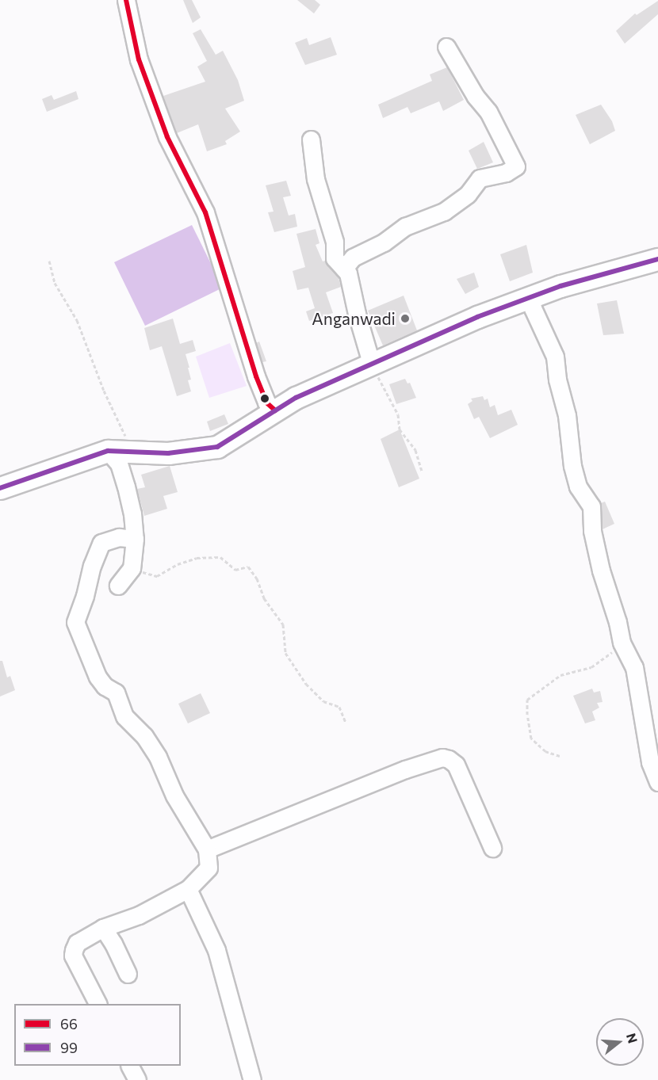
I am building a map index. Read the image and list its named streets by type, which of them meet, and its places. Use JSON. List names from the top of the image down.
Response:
{
  "places": ["Anganwadi"],
  "lines": ["transit line 66", "transit line 99"],
  "legend": ["66", "99"],
  "north": "right"
}
